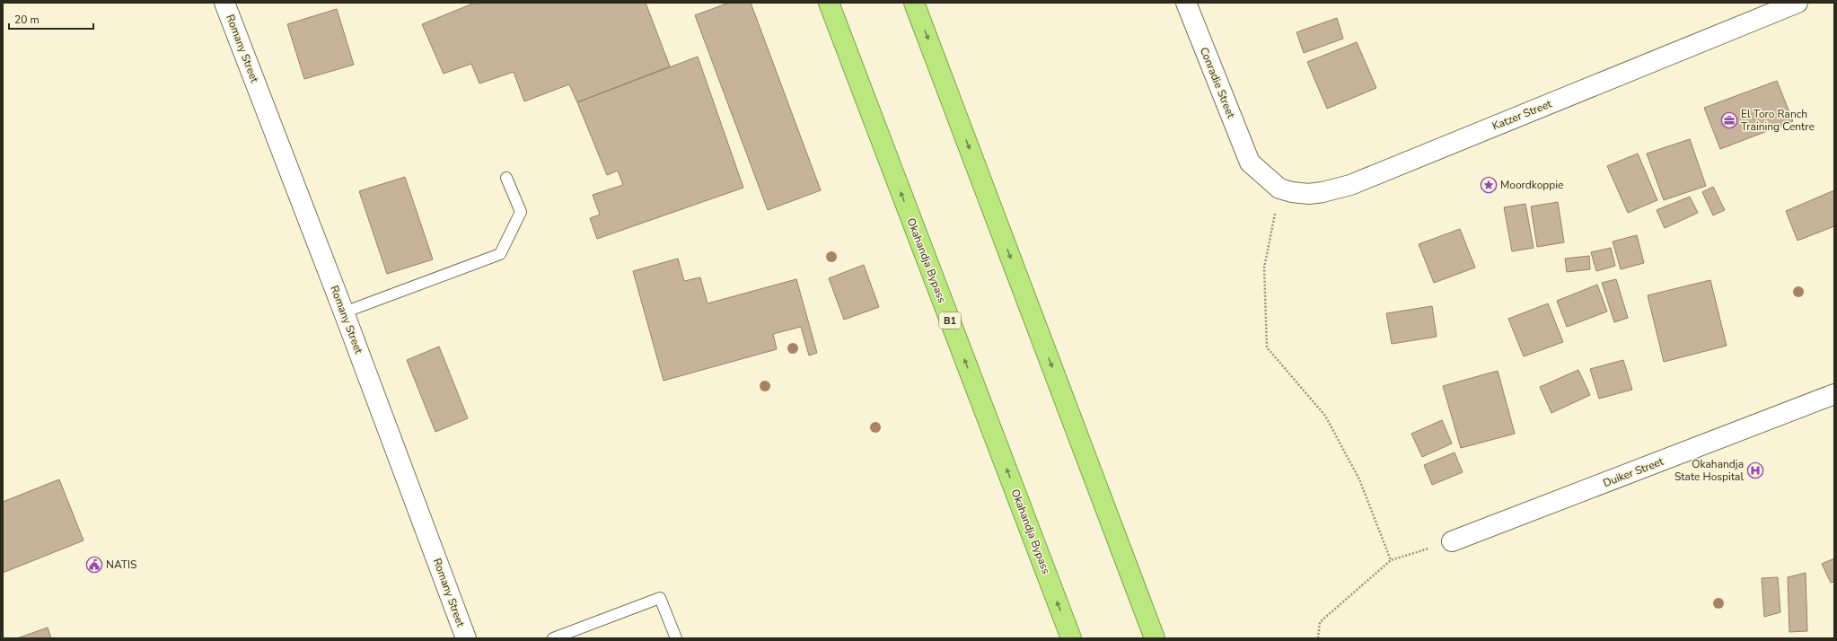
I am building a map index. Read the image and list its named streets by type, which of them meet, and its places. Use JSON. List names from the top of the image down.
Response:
{
  "streets": {
    "highway": ["Okahandja Bypass", "B1"],
    "street": [
      "Romany Street",
      "Conradie Street",
      "Katzer Street",
      "Duiker Street"
    ]
  },
  "crossings": [
    ["Conradie Street", "Katzer Street"]
  ],
  "places": {
    "office": ["El Toro Ranch Training Centre"],
    "place": ["Moordkoppie"],
    "hospital": ["Okahandja State Hospital"],
    "public building": ["NATIS"]
  },
  "scale_bar": "20 m"
}
